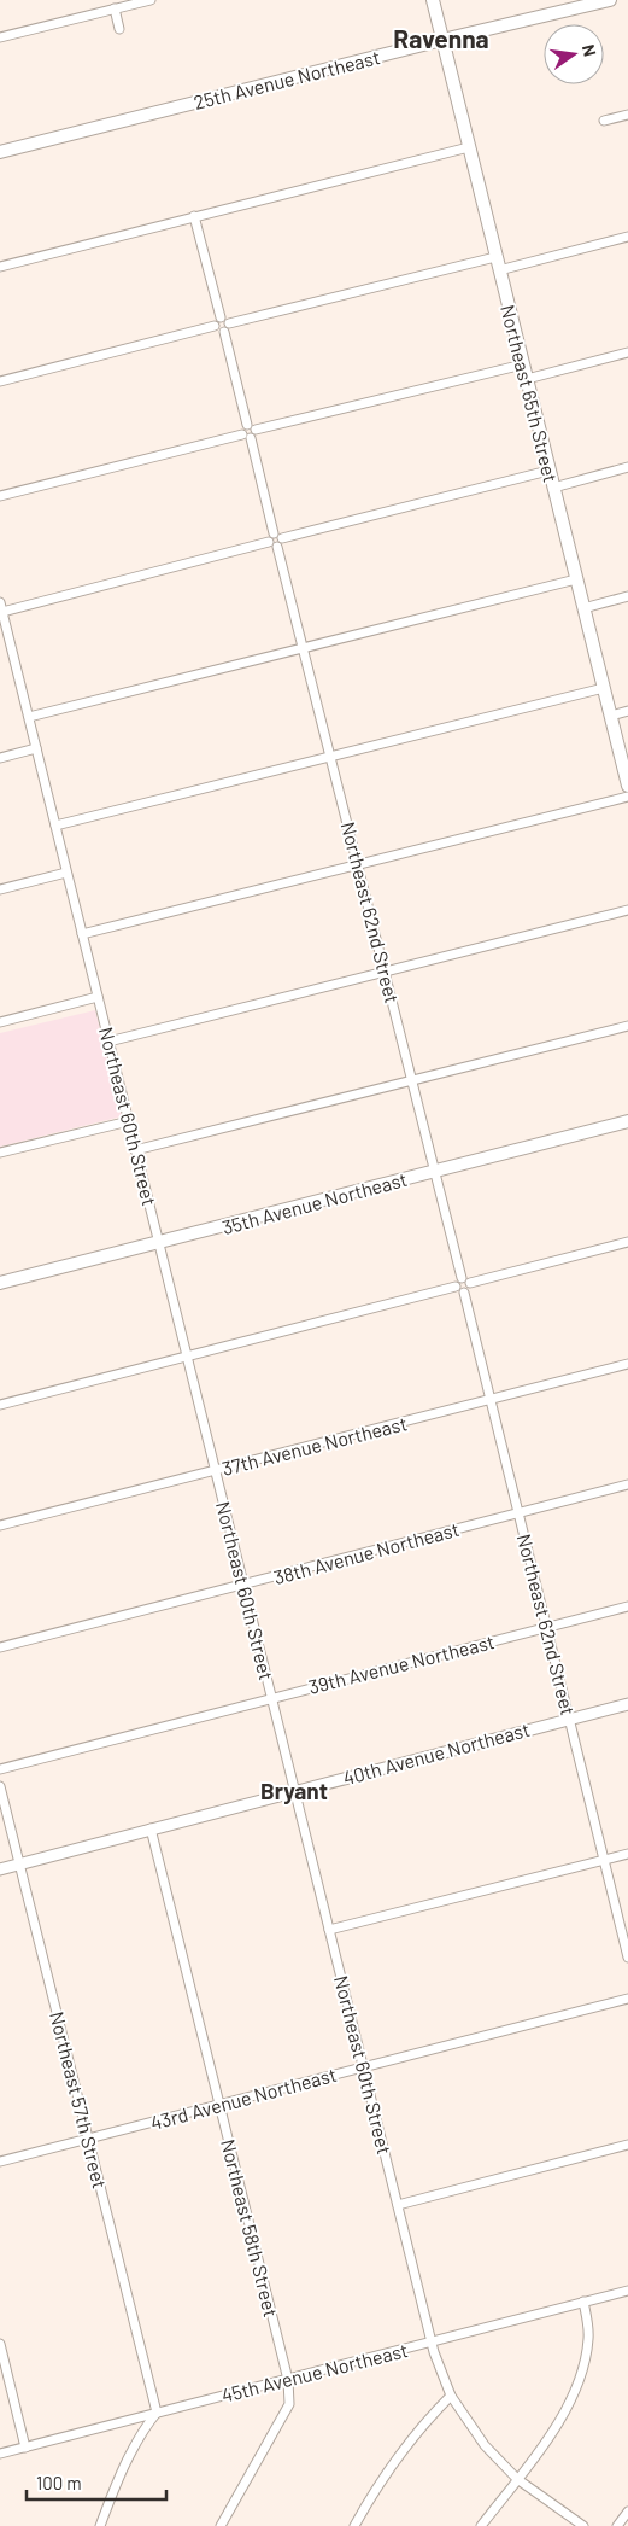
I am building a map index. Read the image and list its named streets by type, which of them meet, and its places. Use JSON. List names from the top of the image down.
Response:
{
  "streets": {
    "main road": ["25th Avenue Northeast", "Northeast 65th Street", "35th Avenue Northeast"],
    "street": [
      "Northeast 62nd Street",
      "Northeast 60th Street",
      "37th Avenue Northeast",
      "38th Avenue Northeast",
      "39th Avenue Northeast",
      "40th Avenue Northeast",
      "43rd Avenue Northeast",
      "Northeast 57th Street",
      "Northeast 58th Street",
      "45th Avenue Northeast"
    ]
  },
  "crossings": [
    ["25th Avenue Northeast", "Northeast 65th Street"],
    ["Northeast 62nd Street", "35th Avenue Northeast"],
    ["Northeast 62nd Street", "37th Avenue Northeast"],
    ["Northeast 62nd Street", "38th Avenue Northeast"],
    ["Northeast 62nd Street", "39th Avenue Northeast"],
    ["Northeast 62nd Street", "40th Avenue Northeast"],
    ["Northeast 60th Street", "35th Avenue Northeast"],
    ["Northeast 60th Street", "37th Avenue Northeast"],
    ["Northeast 60th Street", "38th Avenue Northeast"],
    ["Northeast 60th Street", "39th Avenue Northeast"],
    ["Northeast 60th Street", "40th Avenue Northeast"],
    ["Northeast 60th Street", "43rd Avenue Northeast"],
    ["Northeast 60th Street", "45th Avenue Northeast"],
    ["40th Avenue Northeast", "Northeast 57th Street"],
    ["40th Avenue Northeast", "Northeast 58th Street"],
    ["43rd Avenue Northeast", "Northeast 57th Street"],
    ["43rd Avenue Northeast", "Northeast 58th Street"],
    ["Northeast 57th Street", "45th Avenue Northeast"],
    ["Northeast 58th Street", "45th Avenue Northeast"]
  ],
  "districts": ["Ravenna", "Bryant"],
  "scale_bar": "100 m",
  "north": "right"
}
